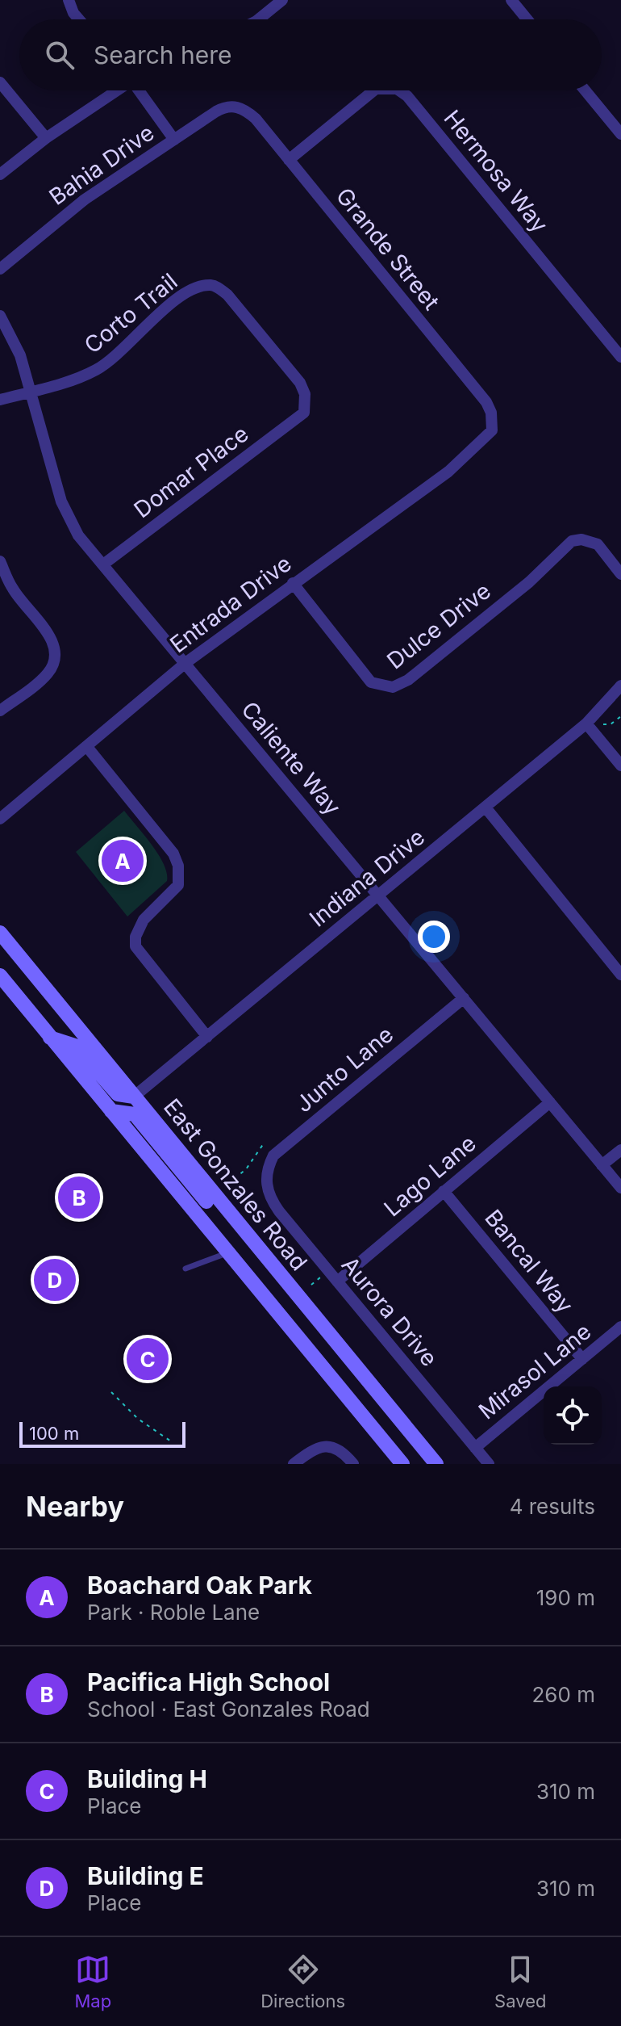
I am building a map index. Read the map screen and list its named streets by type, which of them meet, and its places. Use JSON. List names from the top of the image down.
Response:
{
  "streets": {
    "main road": ["East Gonzales Road"],
    "street": [
      "Bahia Drive",
      "Hermosa Way",
      "Grande Street",
      "Corto Trail",
      "Domar Place",
      "Entrada Drive",
      "Dulce Drive",
      "Caliente Way",
      "Indiana Drive",
      "Junto Lane",
      "Lago Lane",
      "Bancal Way",
      "Aurora Drive",
      "Mirasol Lane"
    ]
  },
  "crossings": [
    ["Bahia Drive", "Grande Street"],
    ["Hermosa Way", "Grande Street"],
    ["Grande Street", "Entrada Drive"],
    ["Corto Trail", "Domar Place"],
    ["Corto Trail", "Caliente Way"],
    ["Domar Place", "Caliente Way"],
    ["Entrada Drive", "Dulce Drive"],
    ["Entrada Drive", "Caliente Way"],
    ["Caliente Way", "Indiana Drive"],
    ["Caliente Way", "Junto Lane"],
    ["Caliente Way", "Lago Lane"],
    ["Indiana Drive", "East Gonzales Road"],
    ["Junto Lane", "Aurora Drive"],
    ["Lago Lane", "Bancal Way"],
    ["Lago Lane", "Aurora Drive"],
    ["Bancal Way", "Mirasol Lane"],
    ["Aurora Drive", "Mirasol Lane"]
  ],
  "scale_bar": "100 m",
  "page": {
    "search": "Search here",
    "pins": [
      "A",
      "B",
      "D",
      "C"
    ],
    "scale": "100 m",
    "heading": ["Nearby", "4 results"],
    "list": [
      {
        "mark": "A",
        "name": "Boachard Oak Park",
        "note": "Park · Roble Lane",
        "value": "190 m"
      },
      {
        "mark": "B",
        "name": "Pacifica High School",
        "note": "School · East Gonzales Road",
        "value": "260 m"
      },
      {
        "mark": "C",
        "name": "Building H",
        "note": "Place",
        "value": "310 m"
      },
      {
        "mark": "D",
        "name": "Building E",
        "note": "Place",
        "value": "310 m"
      }
    ],
    "nav": ["Map", "Directions", "Saved"]
  }
}
